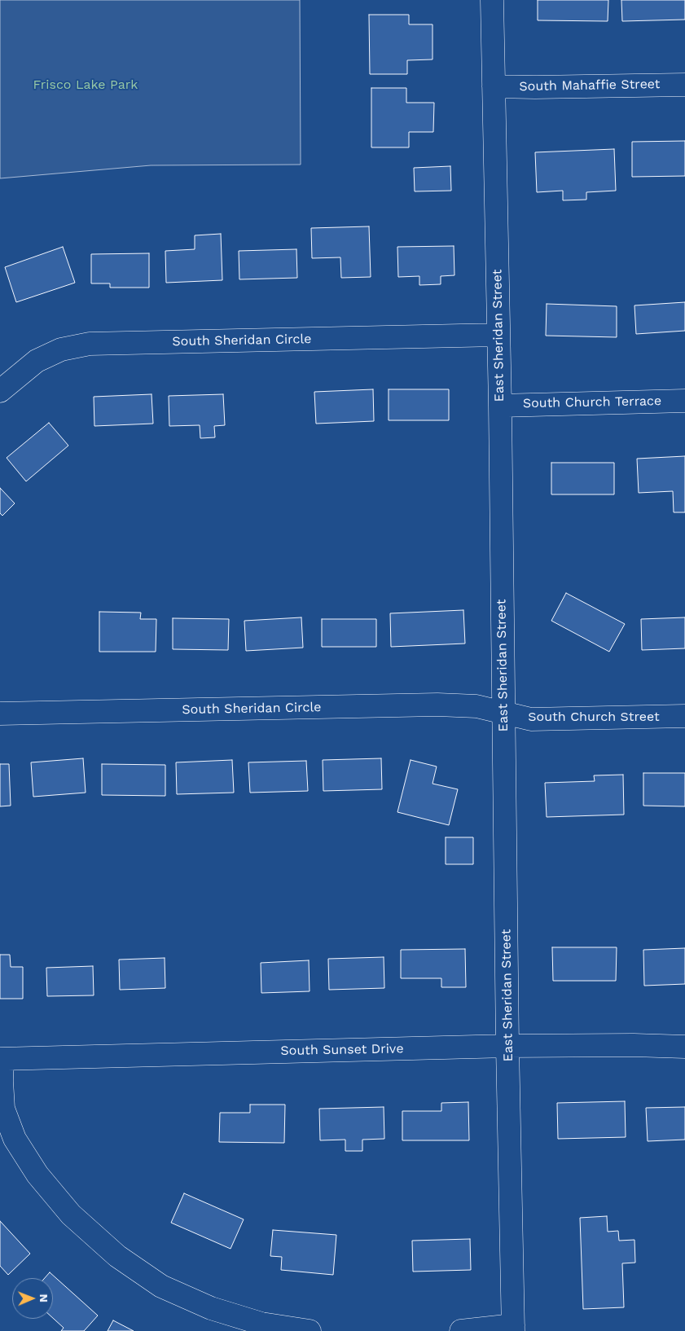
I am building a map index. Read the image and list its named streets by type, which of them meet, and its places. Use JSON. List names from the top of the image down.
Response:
{
  "streets": {
    "street": [
      "South Mahaffie Street",
      "East Sheridan Street",
      "South Sheridan Circle",
      "South Church Terrace",
      "South Church Street",
      "South Sunset Drive"
    ]
  },
  "crossings": [
    ["South Mahaffie Street", "East Sheridan Street"],
    ["East Sheridan Street", "South Sheridan Circle"],
    ["East Sheridan Street", "South Church Terrace"],
    ["East Sheridan Street", "South Church Street"],
    ["East Sheridan Street", "South Sunset Drive"],
    ["South Sheridan Circle", "South Church Street"]
  ],
  "parks": ["Frisco Lake Park"],
  "north": "right"
}
